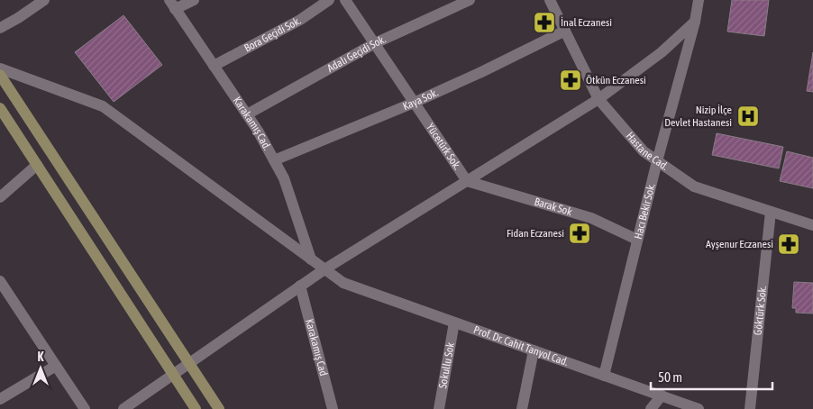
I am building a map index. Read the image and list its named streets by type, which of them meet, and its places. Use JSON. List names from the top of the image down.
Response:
{
  "streets": {
    "street": [
      "Bora Geçidi Sok.",
      "Adalı Geçidi Sok.",
      "Kaya Sok.",
      "Karakamış Cad.",
      "Yücetürk Sok.",
      "Hastane Cad.",
      "Barak Sok",
      "Hacı Bekir Sok.",
      "Göktürk Sok.",
      "Prof. Dr. Cahit Tanyol Cad.",
      "Karakamış Cad",
      "Sokullu Sok"
    ]
  },
  "crossings": [
    ["Bora Geçidi Sok.", "Karakamış Cad."],
    ["Adalı Geçidi Sok.", "Karakamış Cad."],
    ["Adalı Geçidi Sok.", "Yücetürk Sok."],
    ["Kaya Sok.", "Karakamış Cad."],
    ["Kaya Sok.", "Yücetürk Sok."],
    ["Kaya Sok.", "Hastane Cad."],
    ["Karakamış Cad.", "Prof. Dr. Cahit Tanyol Cad."],
    ["Yücetürk Sok.", "Barak Sok"],
    ["Hastane Cad.", "Hacı Bekir Sok."],
    ["Hastane Cad.", "Göktürk Sok."],
    ["Barak Sok", "Hacı Bekir Sok."],
    ["Hacı Bekir Sok.", "Prof. Dr. Cahit Tanyol Cad."],
    ["Prof. Dr. Cahit Tanyol Cad.", "Sokullu Sok"]
  ],
  "places": {
    "pharmacy": [
      "İnal Eczanesi",
      "Ötkün Eczanesi",
      "Fidan Eczanesi",
      "Ayşenur Eczanesi"
    ],
    "hospital": ["Nizip İlçe Devlet Hastanesi"]
  },
  "scale_bar": "50 m",
  "north": "top"
}
